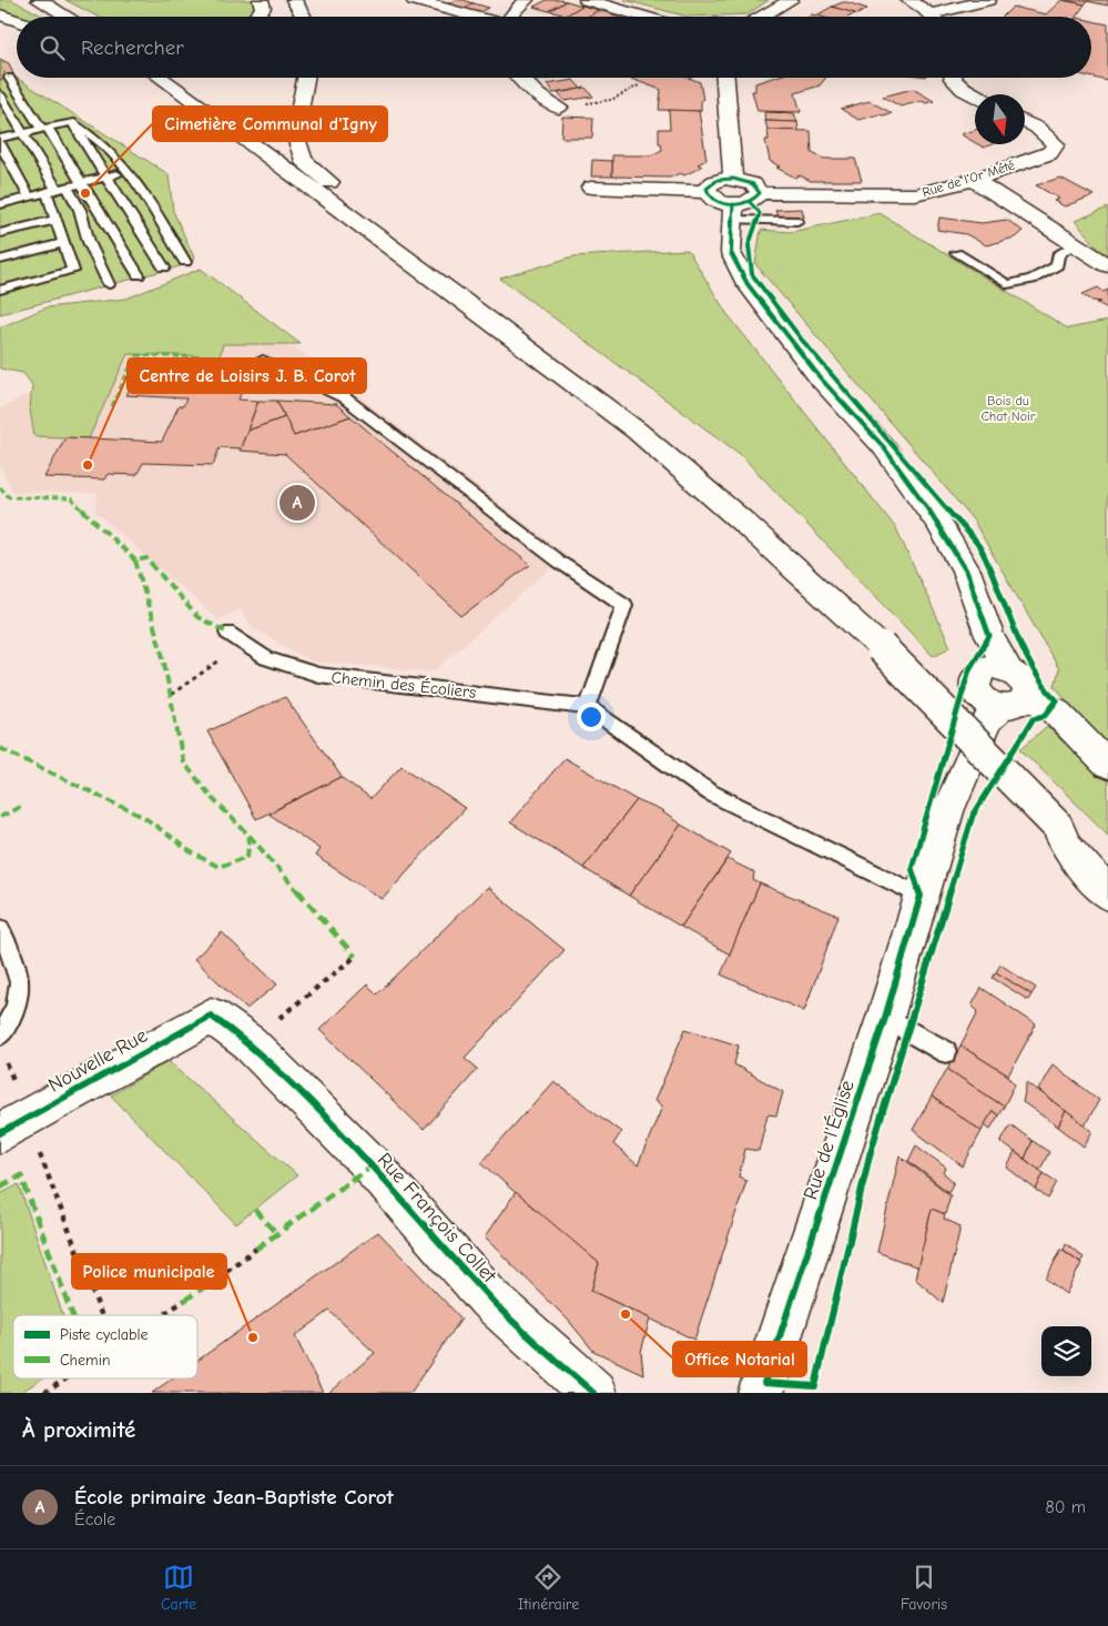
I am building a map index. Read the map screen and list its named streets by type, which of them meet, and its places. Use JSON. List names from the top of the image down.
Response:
{
  "streets": {
    "street": [
      "Rue de l'Or Mété",
      "Nouvelle Rue",
      "Rue de l'Église",
      "Rue François Collet"
    ],
    "lane": ["Chemin des Écoliers"]
  },
  "crossings": [
    ["Nouvelle Rue", "Rue François Collet"]
  ],
  "parks": ["Bois du Chat Noir"],
  "places": [
    "Cimetière Communal d'Igny",
    "Centre de Loisirs J. B. Corot",
    "Office Notarial",
    "Police municipale"
  ],
  "legend": ["Piste cyclable", "Chemin"],
  "north": "bottom",
  "page": {
    "search": "Rechercher",
    "pins": "A",
    "heading": "À proximité",
    "list": [
      {
        "mark": "A",
        "name": "École primaire Jean-Baptiste Corot",
        "note": "École",
        "value": "80 m"
      }
    ],
    "nav": ["Carte", "Itinéraire", "Favoris"]
  }
}
